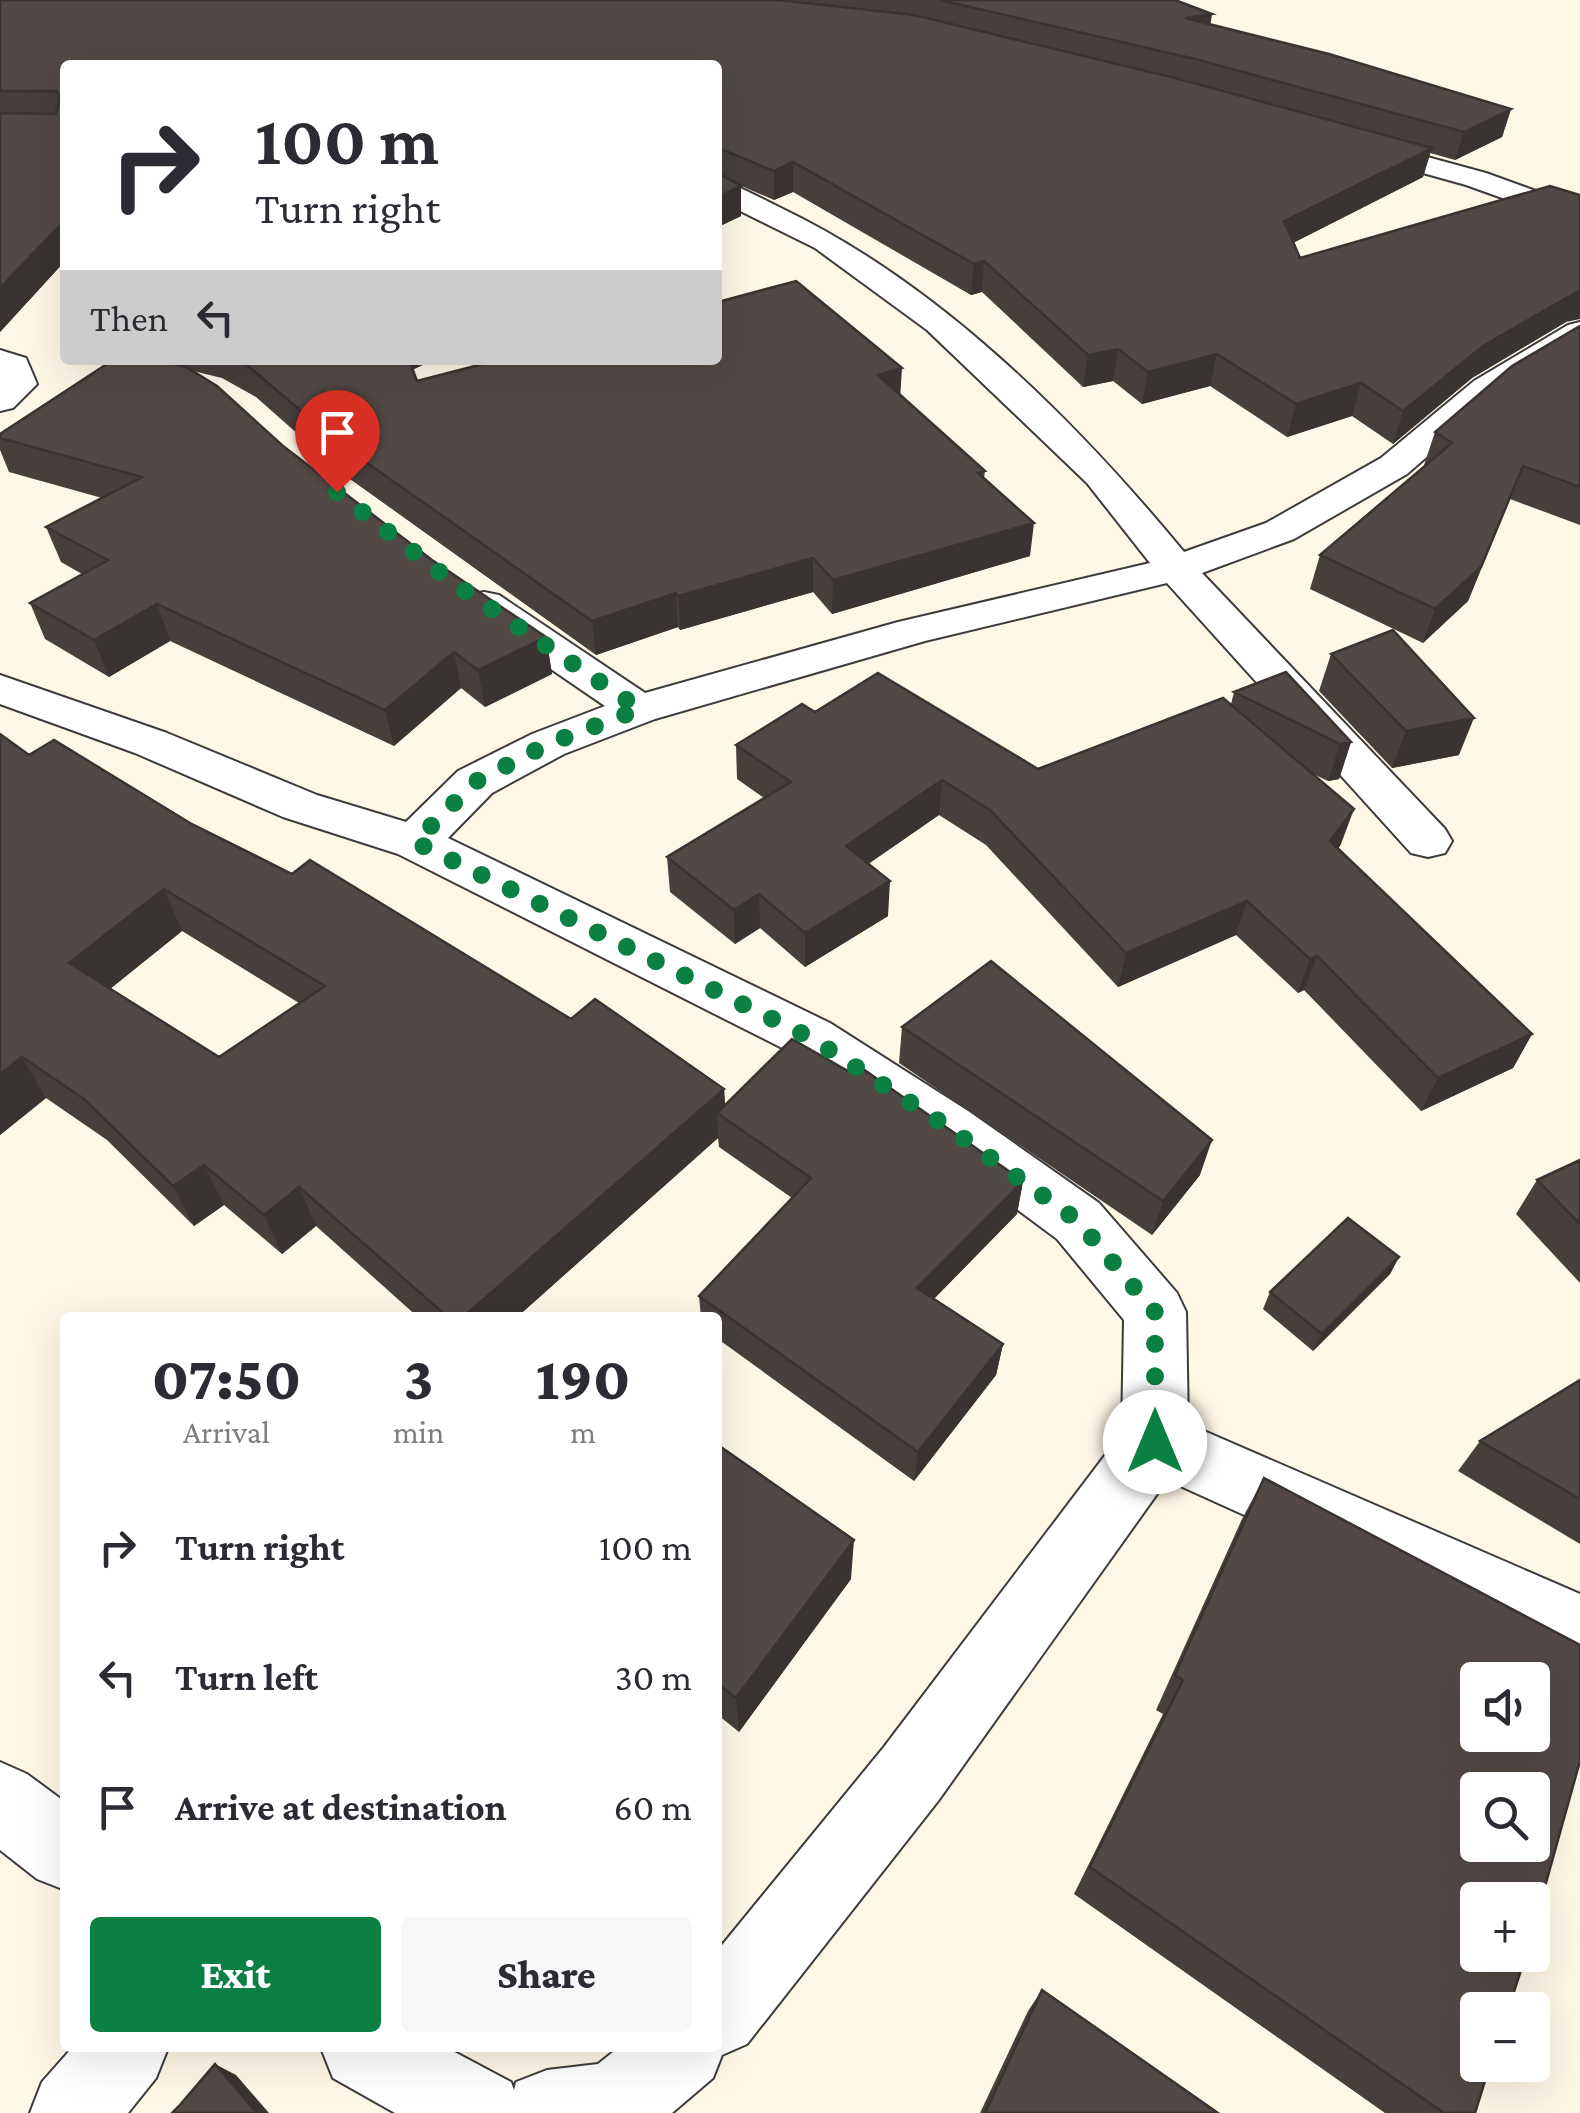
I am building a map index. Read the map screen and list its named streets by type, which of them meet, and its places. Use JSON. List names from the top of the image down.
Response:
{
  "page": {
    "turn": ["100 m", "Turn right"],
    "then": "Then",
    "eta": [
      "07:50",
      "Arrival",
      "3",
      "min",
      "190",
      "m"
    ],
    "list": [
      {
        "name": "Turn right",
        "value": "100 m"
      },
      {
        "name": "Turn left",
        "value": "30 m"
      },
      {
        "name": "Arrive at destination",
        "value": "60 m"
      }
    ],
    "map_buttons": ["+", "−"],
    "buttons": ["Exit", "Share"]
  }
}
